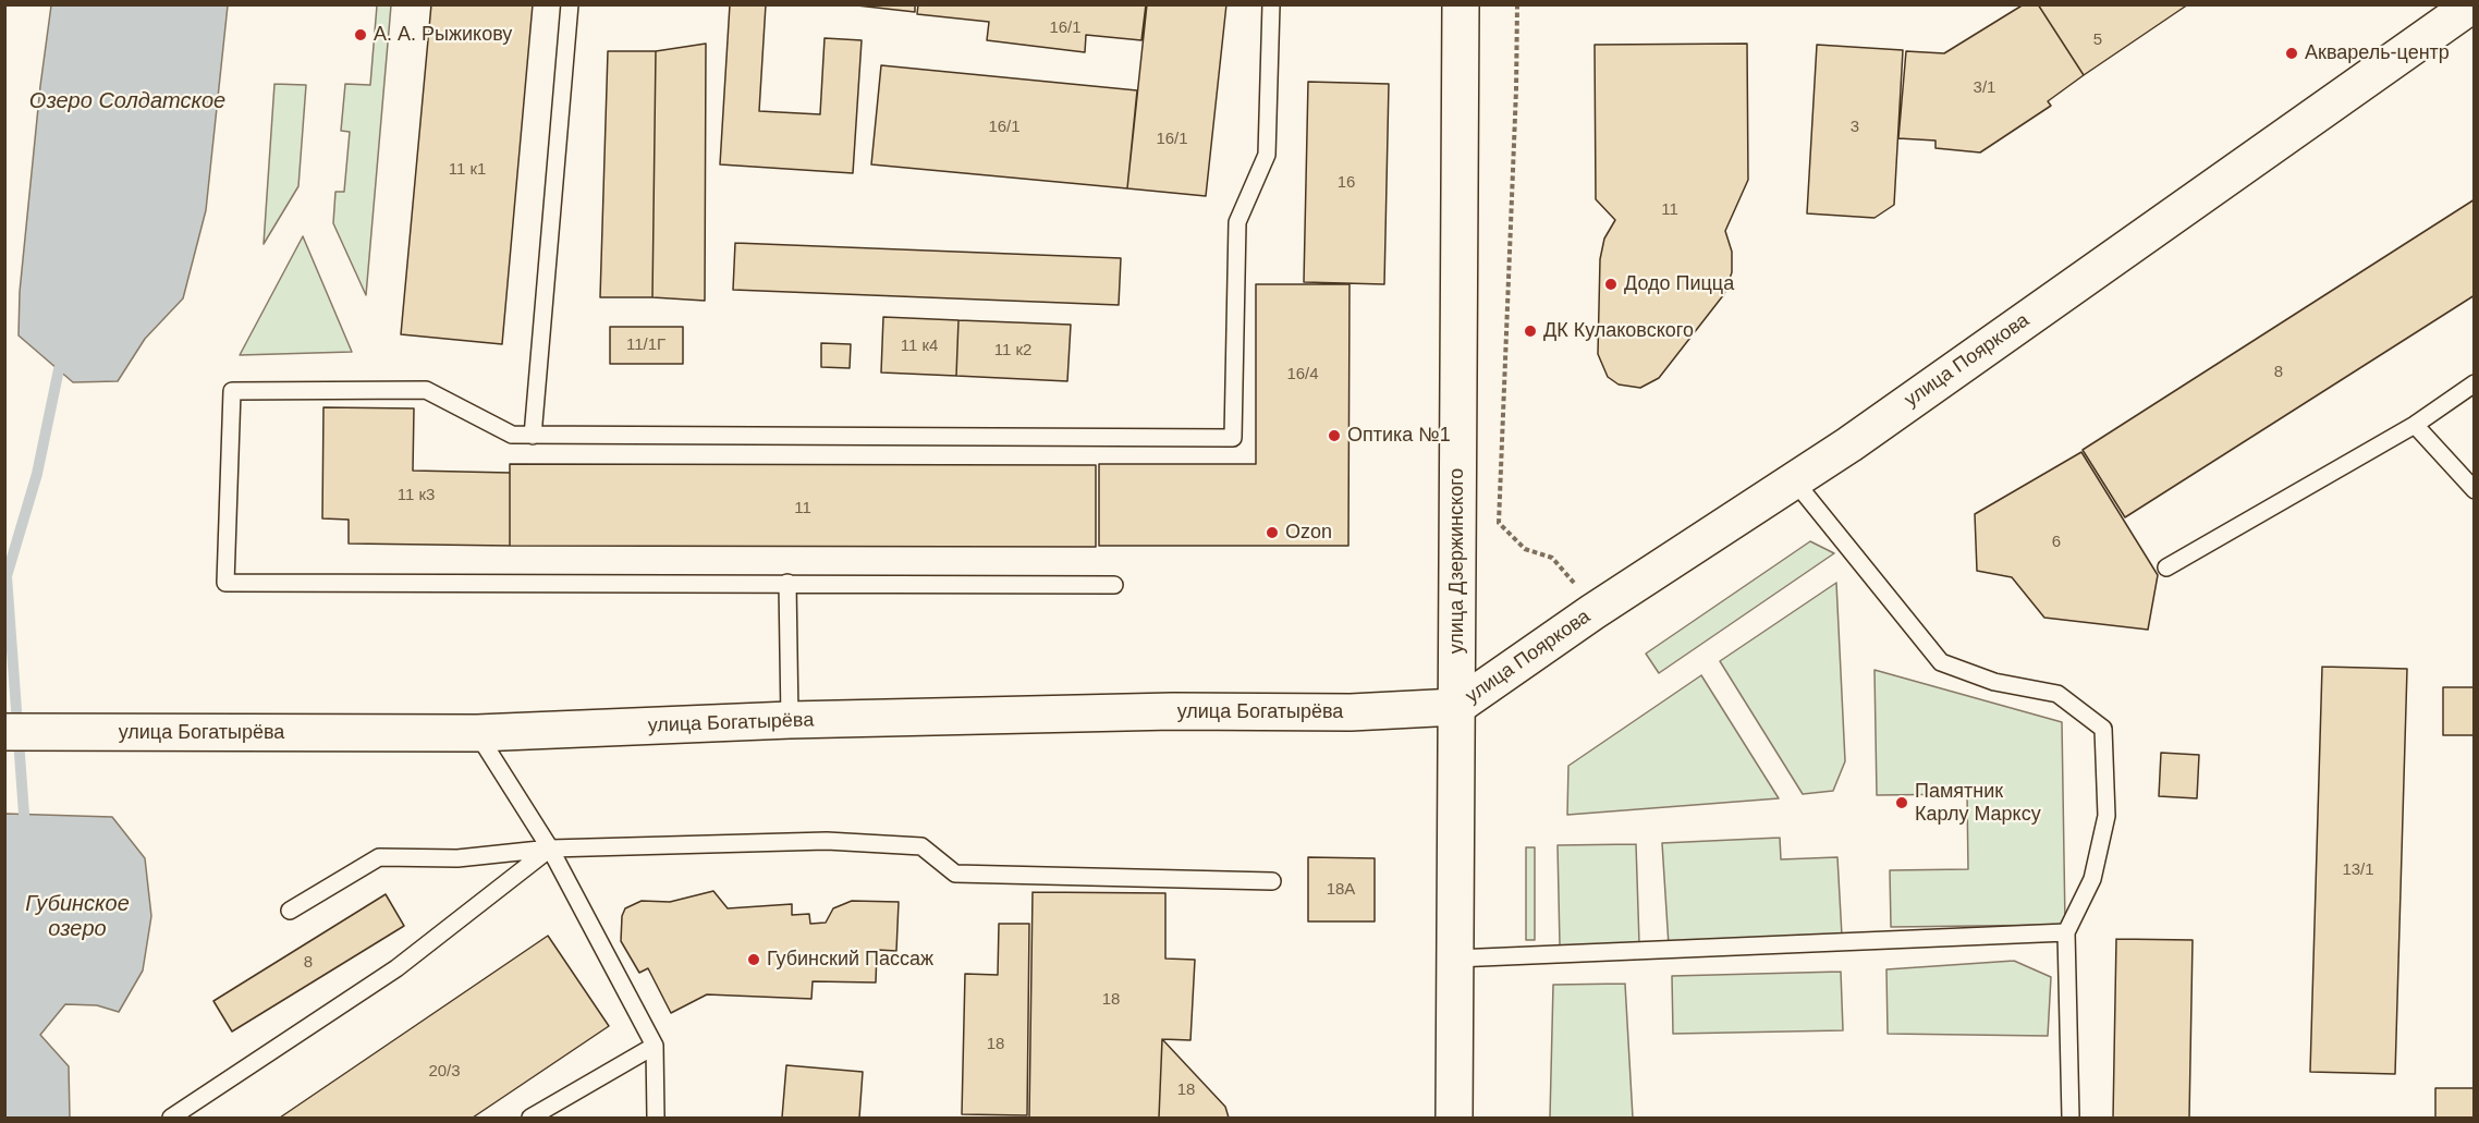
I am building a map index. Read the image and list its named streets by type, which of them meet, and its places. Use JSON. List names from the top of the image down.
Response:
{
  "streets": {
    "main road": ["улица Пояркова", "улица Дзержинского", "улица Богатырёва"]
  },
  "crossings": [
    ["улица Пояркова", "улица Дзержинского"],
    ["улица Пояркова", "улица Богатырёва"],
    ["улица Дзержинского", "улица Богатырёва"]
  ],
  "water": ["Озеро Солдатское", "Губинское озеро"],
  "places": [
    "А. А. Рыжикову",
    "Акварель-центр",
    "Додо Пицца",
    "ДК Кулаковского",
    "Оптика №1",
    "Ozon",
    "Памятник Карлу Марксу",
    "Губинский Пассаж"
  ],
  "house_numbers": [
    "16/1",
    "5",
    "3/1",
    "16/1",
    "3",
    "16/1",
    "11 к1",
    "16",
    "11",
    "11/1Г",
    "11 к4",
    "11 к2",
    "8",
    "16/4",
    "11 к3",
    "11",
    "6",
    "13/1",
    "18А",
    "8",
    "18",
    "18",
    "20/3",
    "18"
  ]
}
